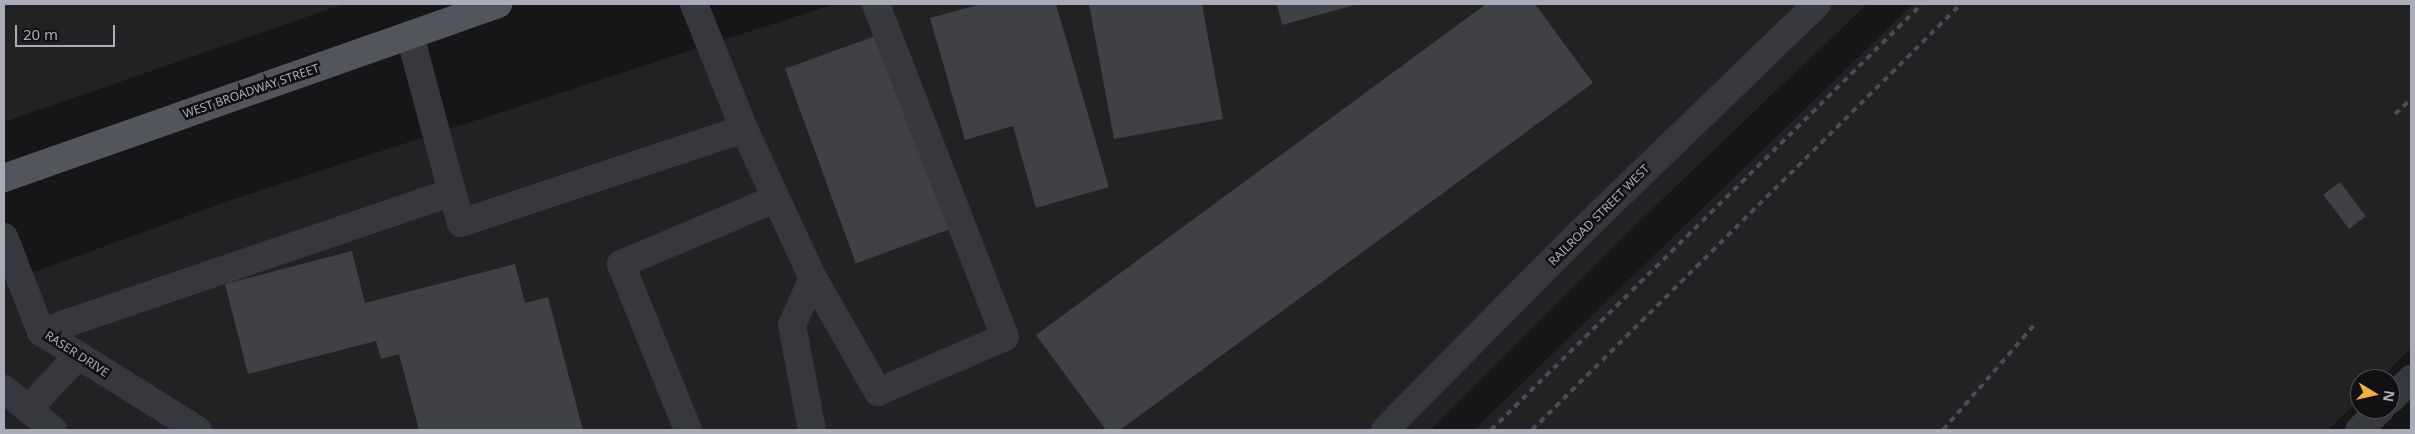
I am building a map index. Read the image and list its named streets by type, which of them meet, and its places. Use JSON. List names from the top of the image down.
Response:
{
  "streets": {
    "main road": ["WEST BROADWAY STREET"],
    "street": ["RAILROAD STREET WEST", "RASER DRIVE"]
  },
  "scale_bar": "20 m",
  "north": "right"
}
